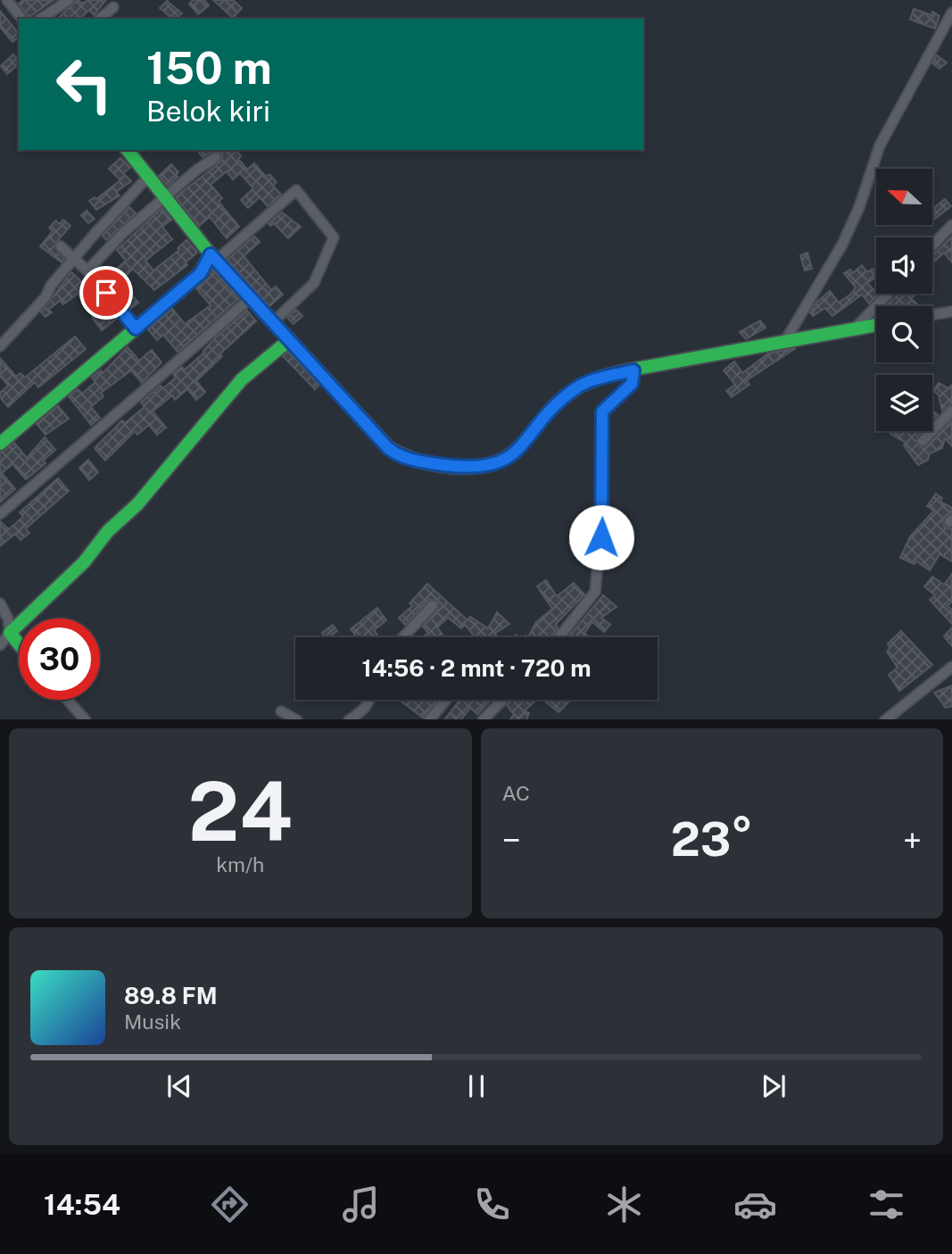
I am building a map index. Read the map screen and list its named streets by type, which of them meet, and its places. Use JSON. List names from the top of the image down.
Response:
{
  "north": "left",
  "page": {
    "turn": ["150 m", "Belok kiri"],
    "limit": "30",
    "trip": "14:56 · 2 mnt · 720 m",
    "tile": [
      ["24", "km/h"],
      "AC"
    ],
    "heat": ["−", "23°", "+"],
    "song": ["89.8 FM", "Musik"],
    "tabs": "14:54"
  }
}
